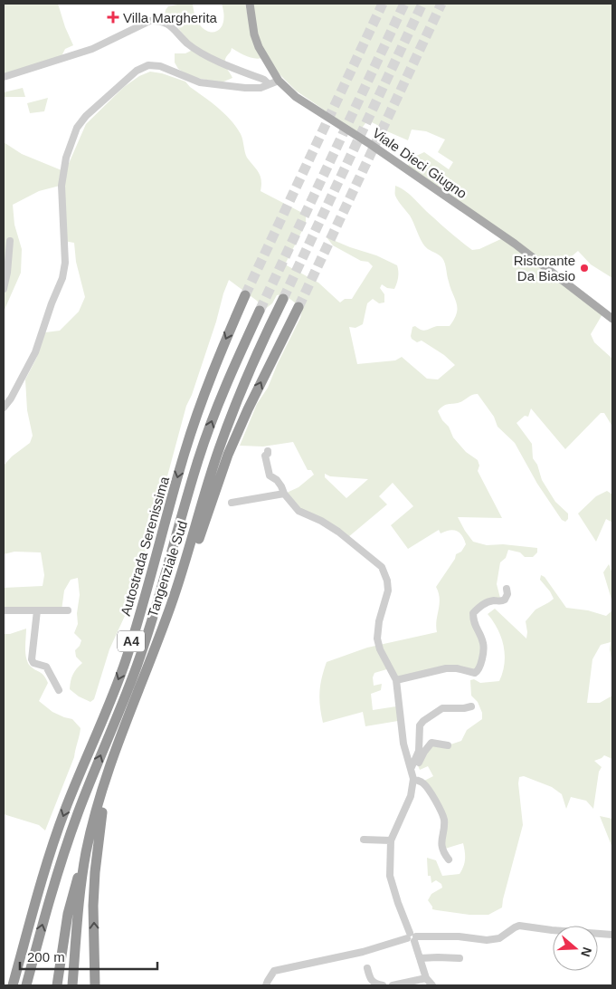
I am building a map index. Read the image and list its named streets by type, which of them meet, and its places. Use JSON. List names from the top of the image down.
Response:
{
  "streets": {
    "highway": ["Autostrada Serenissima", "Tangenziale Sud", "A4"],
    "main road": ["Viale Dieci Giugno"]
  },
  "places": {
    "health": ["Villa Margherita"],
    "other": ["Ristorante Da Biasio"]
  },
  "scale_bar": "200 m",
  "north": "right"
}
